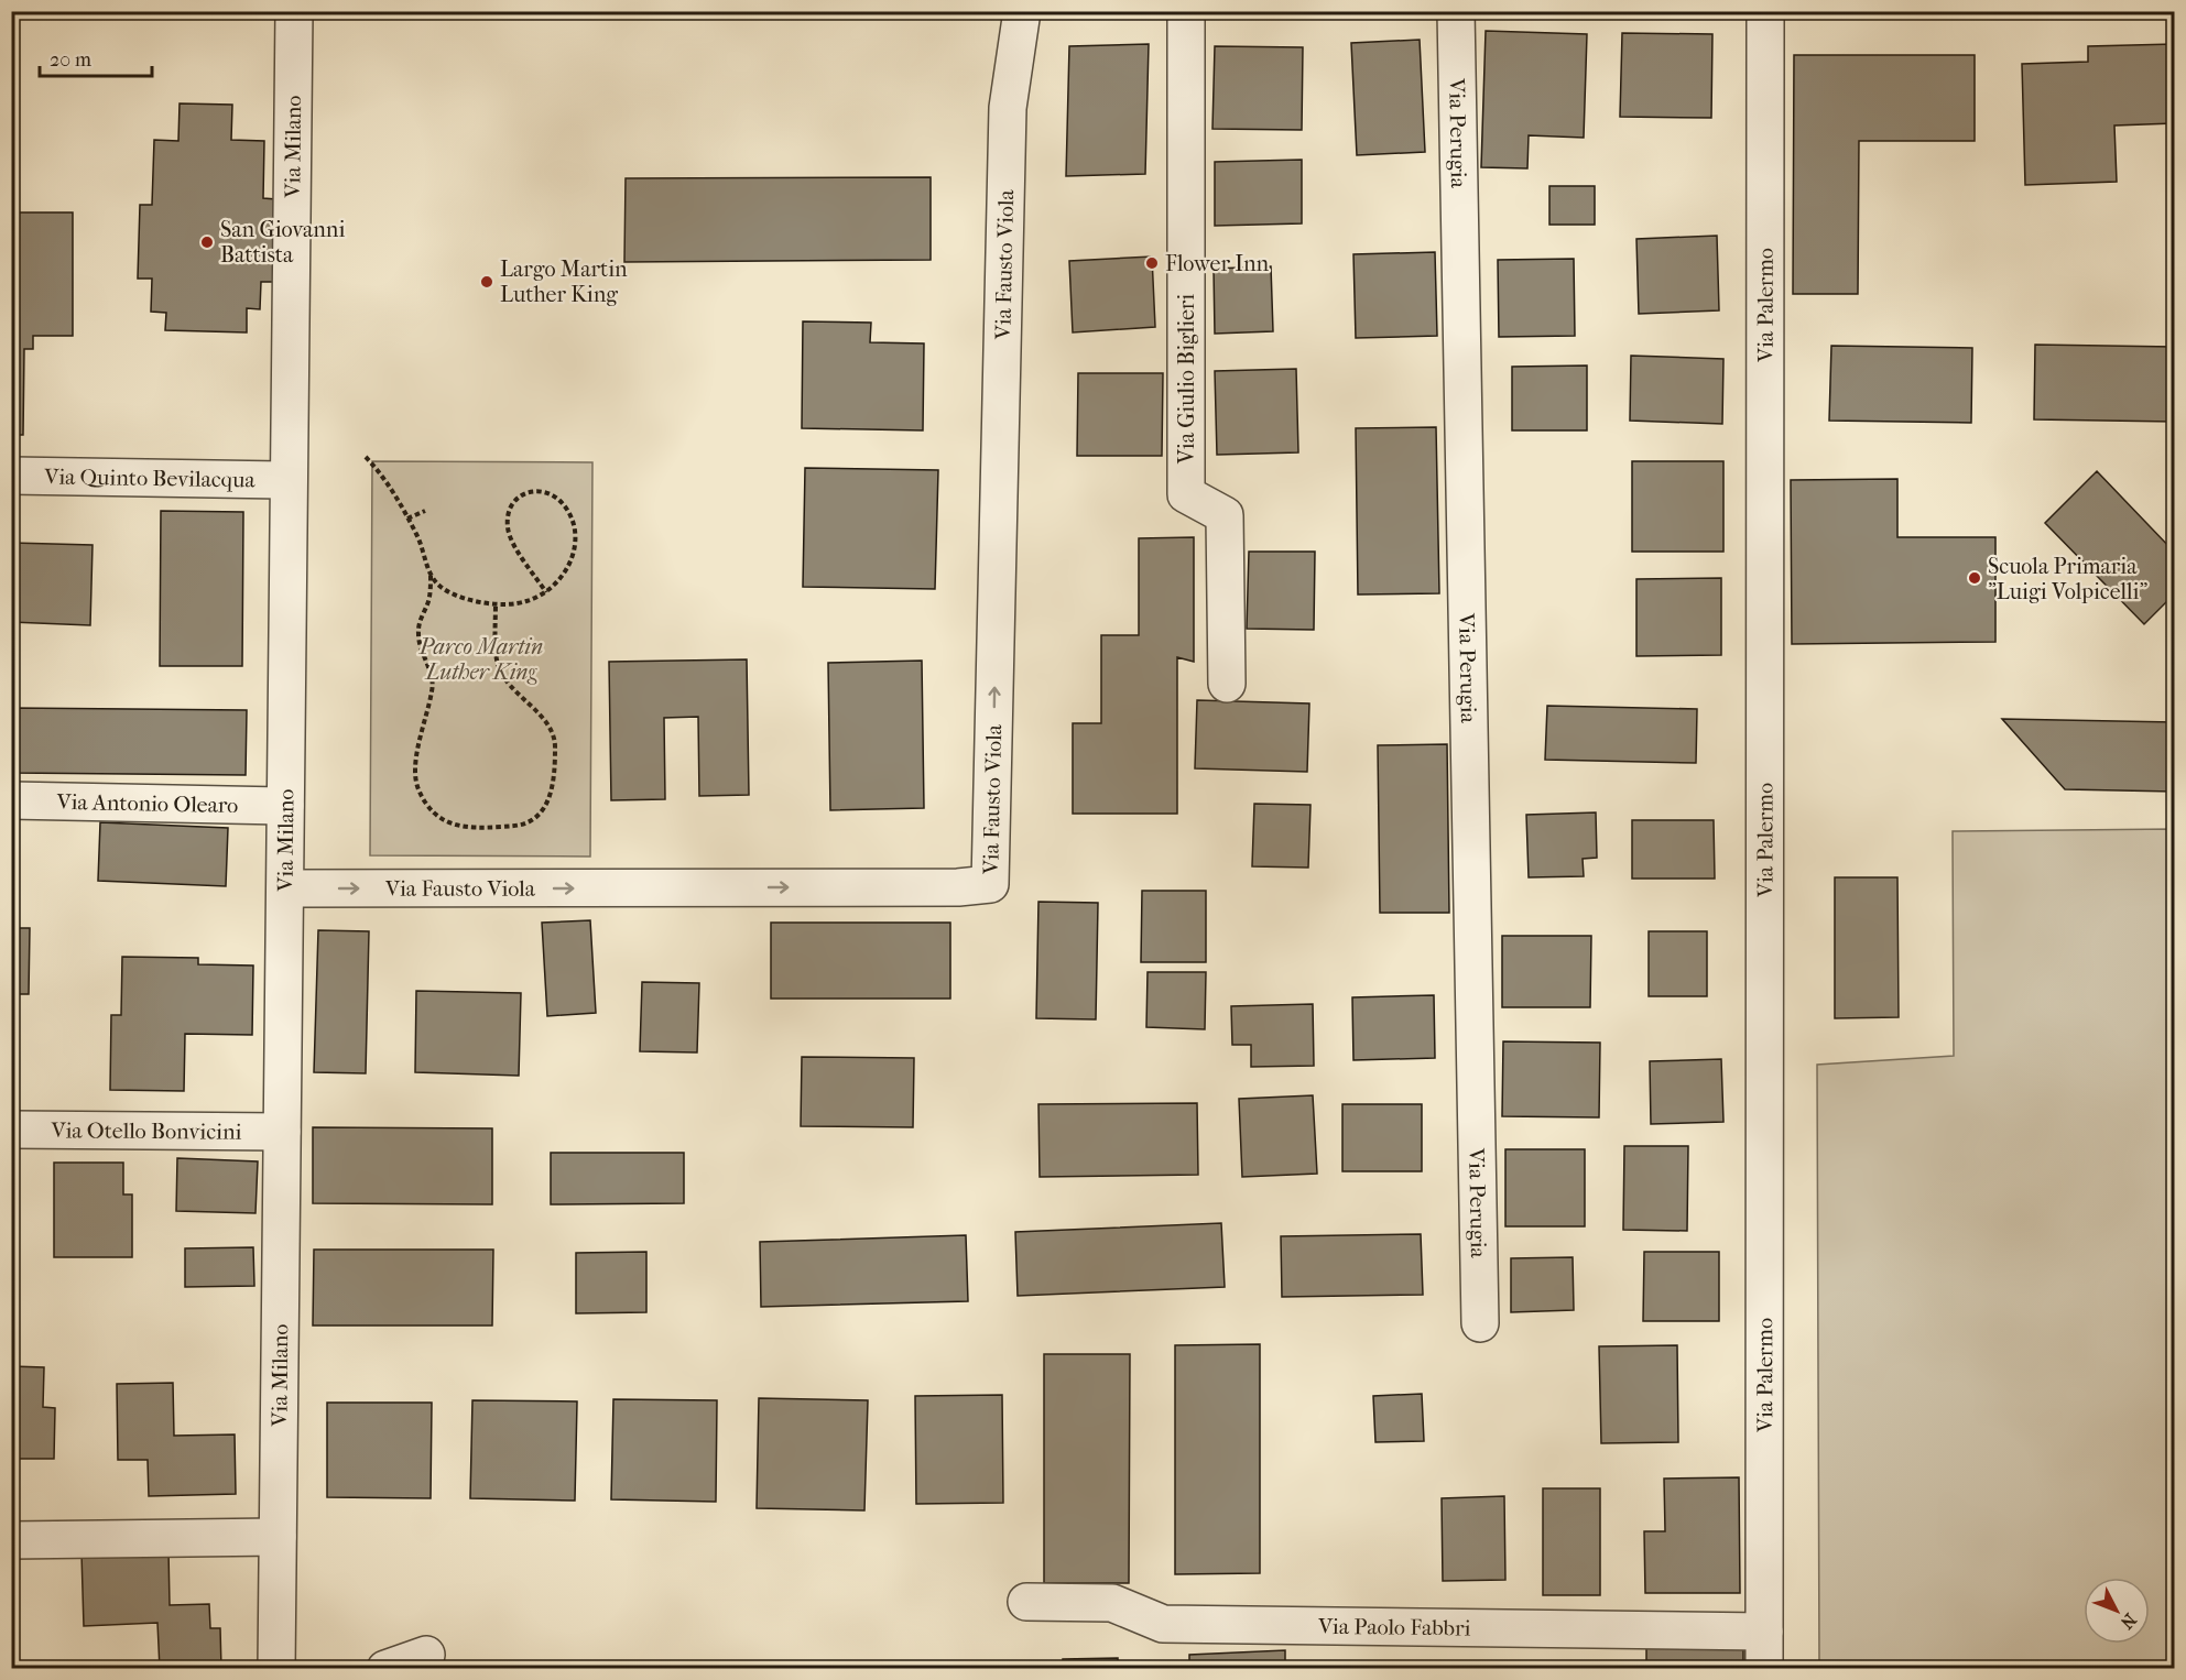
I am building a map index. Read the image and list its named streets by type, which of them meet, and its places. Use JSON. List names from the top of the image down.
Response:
{
  "streets": {
    "street": [
      "Via Perugia",
      "Via Milano",
      "Via Fausto Viola",
      "Via Palermo",
      "Via Giulio Biglieri",
      "Via Quinto Bevilacqua",
      "Via Antonio Olearo",
      "Via Otello Bonvicini",
      "Via Paolo Fabbri"
    ]
  },
  "crossings": [
    ["Via Milano", "Via Fausto Viola"],
    ["Via Milano", "Via Quinto Bevilacqua"],
    ["Via Milano", "Via Antonio Olearo"],
    ["Via Milano", "Via Otello Bonvicini"],
    ["Via Palermo", "Via Paolo Fabbri"]
  ],
  "parks": ["Parco Martin Luther King"],
  "places": [
    "San Giovanni Battista",
    "Flower Inn",
    "Largo Martin Luther King",
    "Scuola Primaria \"Luigi Volpicelli\""
  ],
  "scale_bar": "20 m",
  "north": "bottom right"
}
